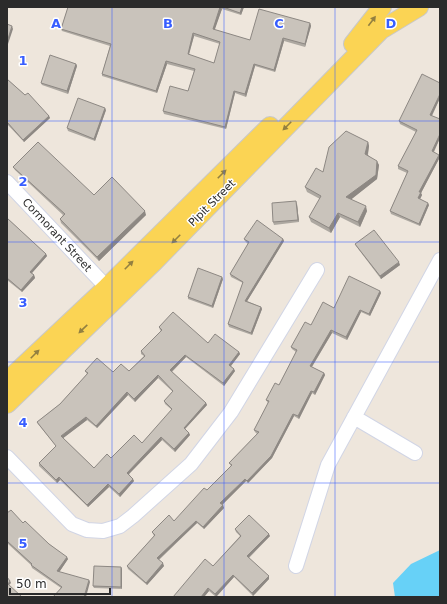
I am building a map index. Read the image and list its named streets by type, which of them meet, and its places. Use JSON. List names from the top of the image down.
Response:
{
  "streets": {
    "main road": ["Pipit Street"],
    "street": ["Cormorant Street"]
  },
  "crossings": [
    ["Pipit Street", "Cormorant Street"]
  ],
  "scale_bar": "50 m",
  "grid": {
    "columns": [
      "A",
      "B",
      "C",
      "D"
    ],
    "rows": [
      "1",
      "2",
      "3",
      "4",
      "5"
    ]
  }
}
